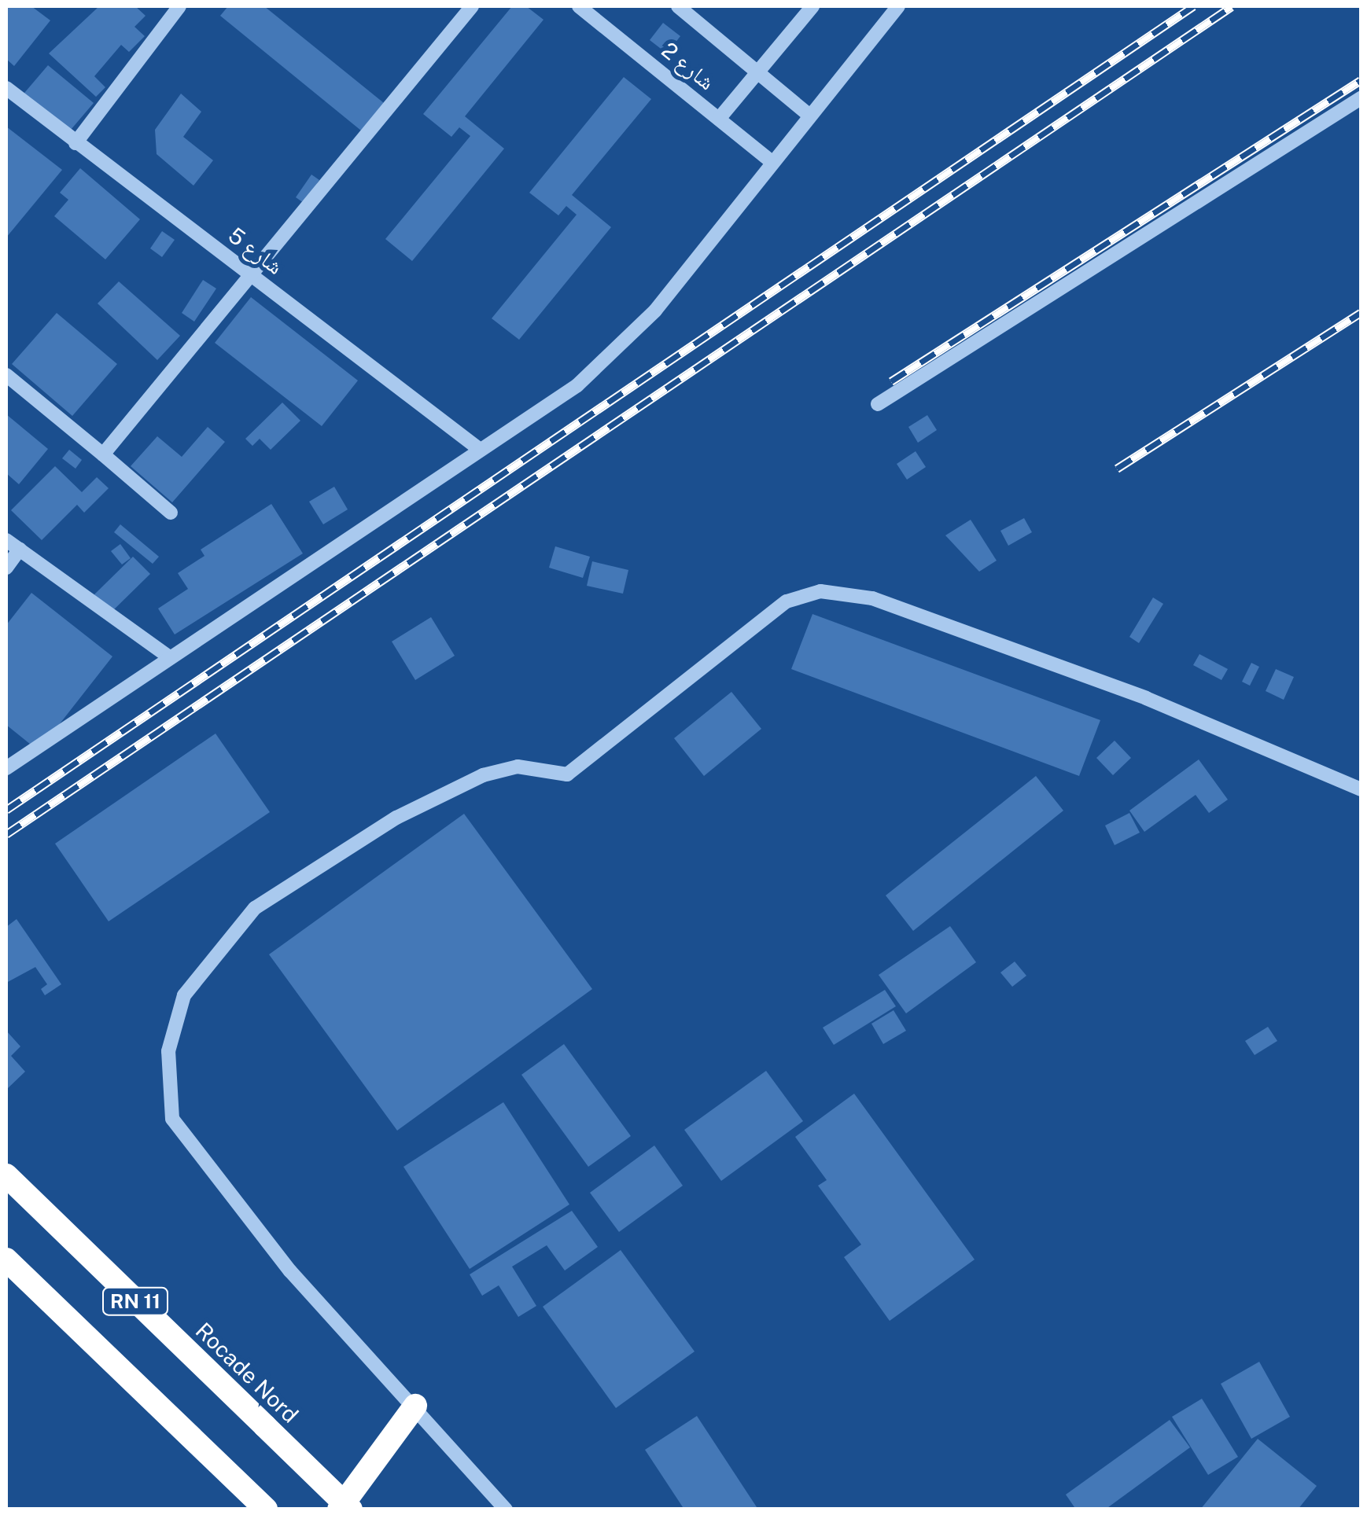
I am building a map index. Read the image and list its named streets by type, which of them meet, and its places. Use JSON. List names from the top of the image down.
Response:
{
  "streets": {
    "highway": ["RN 11", "Rocade Nord"],
    "street": ["شارع 2", "شارع 5"]
  }
}
